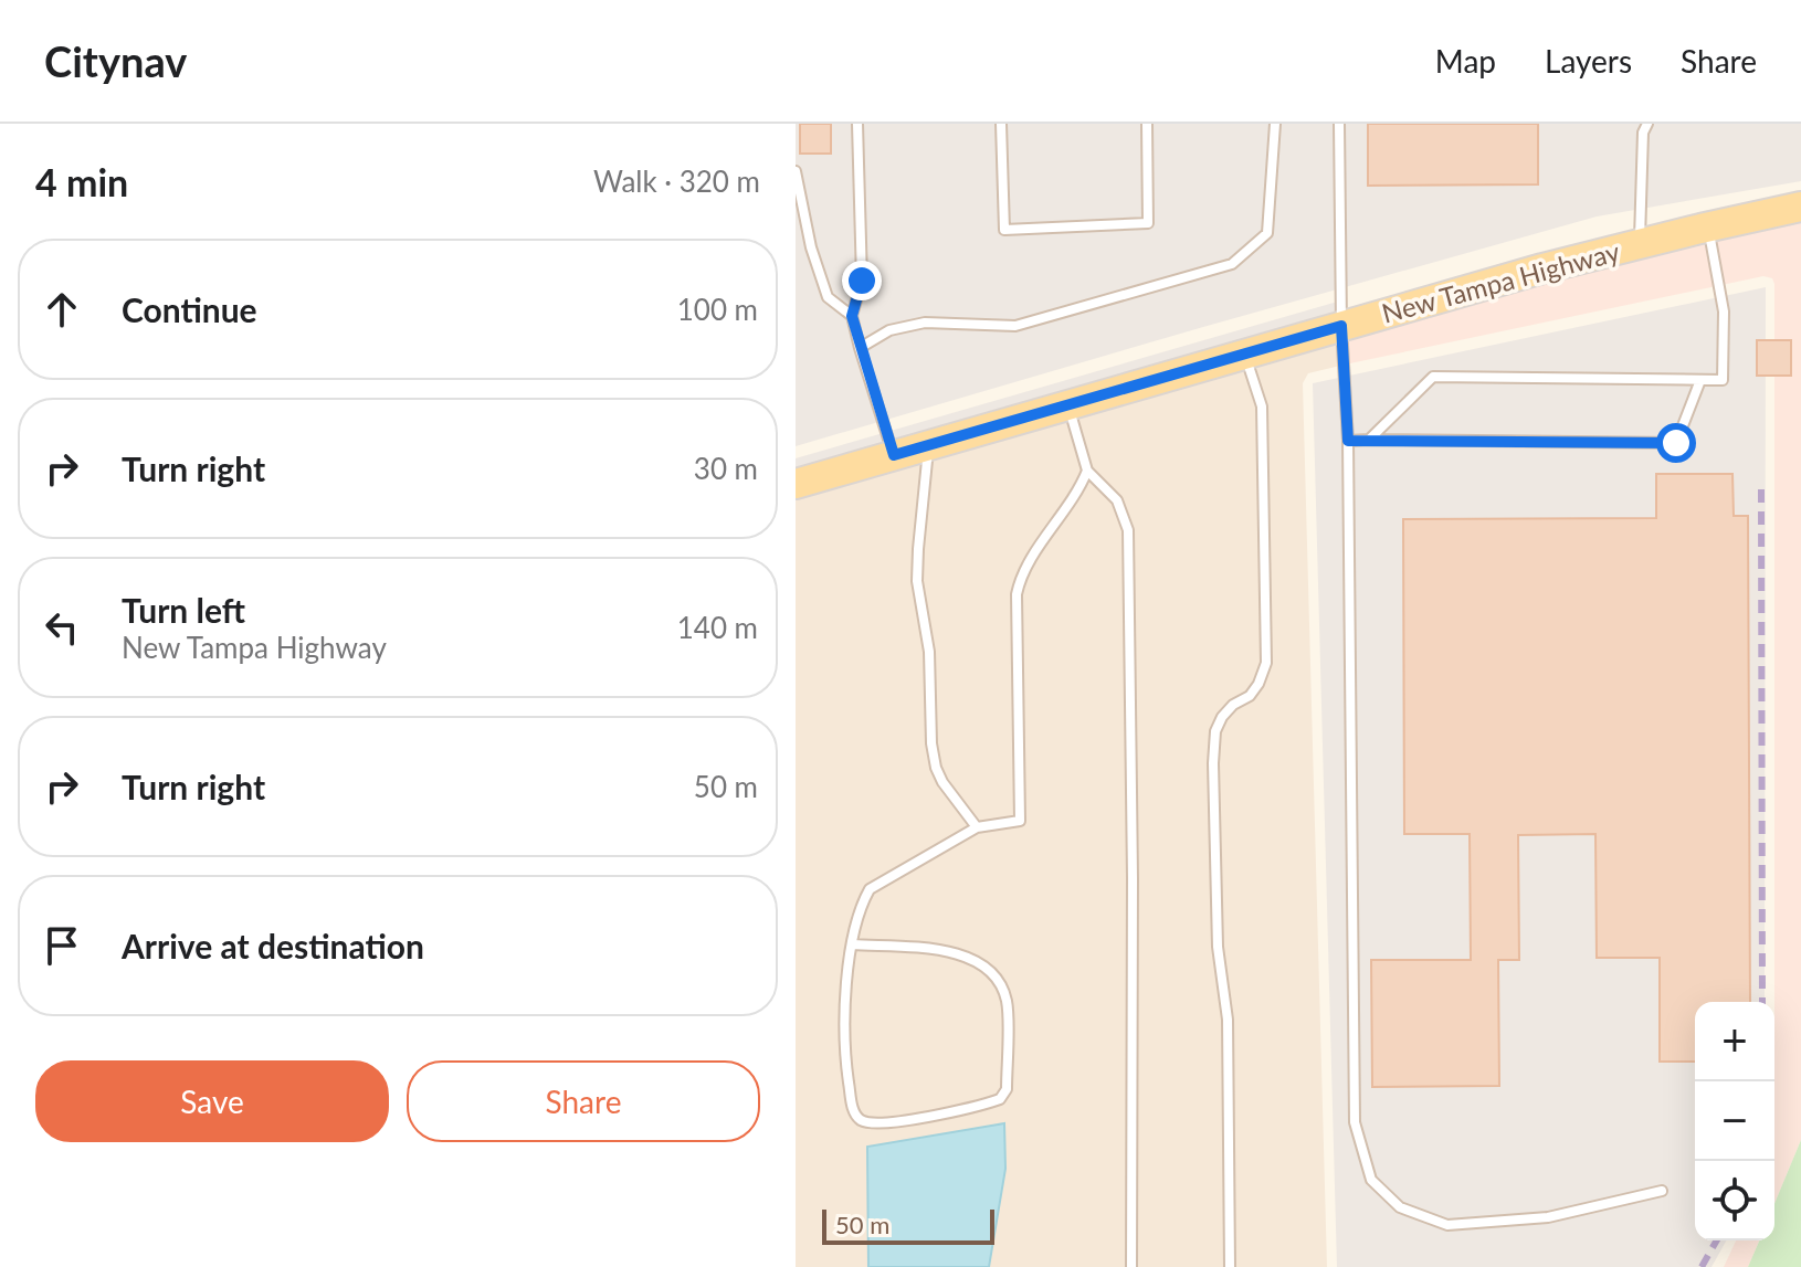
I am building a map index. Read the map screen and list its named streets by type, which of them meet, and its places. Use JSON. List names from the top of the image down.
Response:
{
  "streets": {
    "main road": ["New Tampa Highway"]
  },
  "scale_bar": "50 m",
  "page": {
    "header": "Citynav",
    "nav": ["Map", "Layers", "Share"],
    "heading": ["4 min", "Walk · 320 m"],
    "list": [
      ["Continue", "100 m"],
      ["Turn right", "30 m"],
      ["Turn left", "New Tampa Highway", "140 m"],
      ["Turn right", "50 m"],
      "Arrive at destination"
    ],
    "map_buttons": ["+", "−"],
    "buttons": ["Save", "Share"],
    "scale": "50 m"
  }
}
